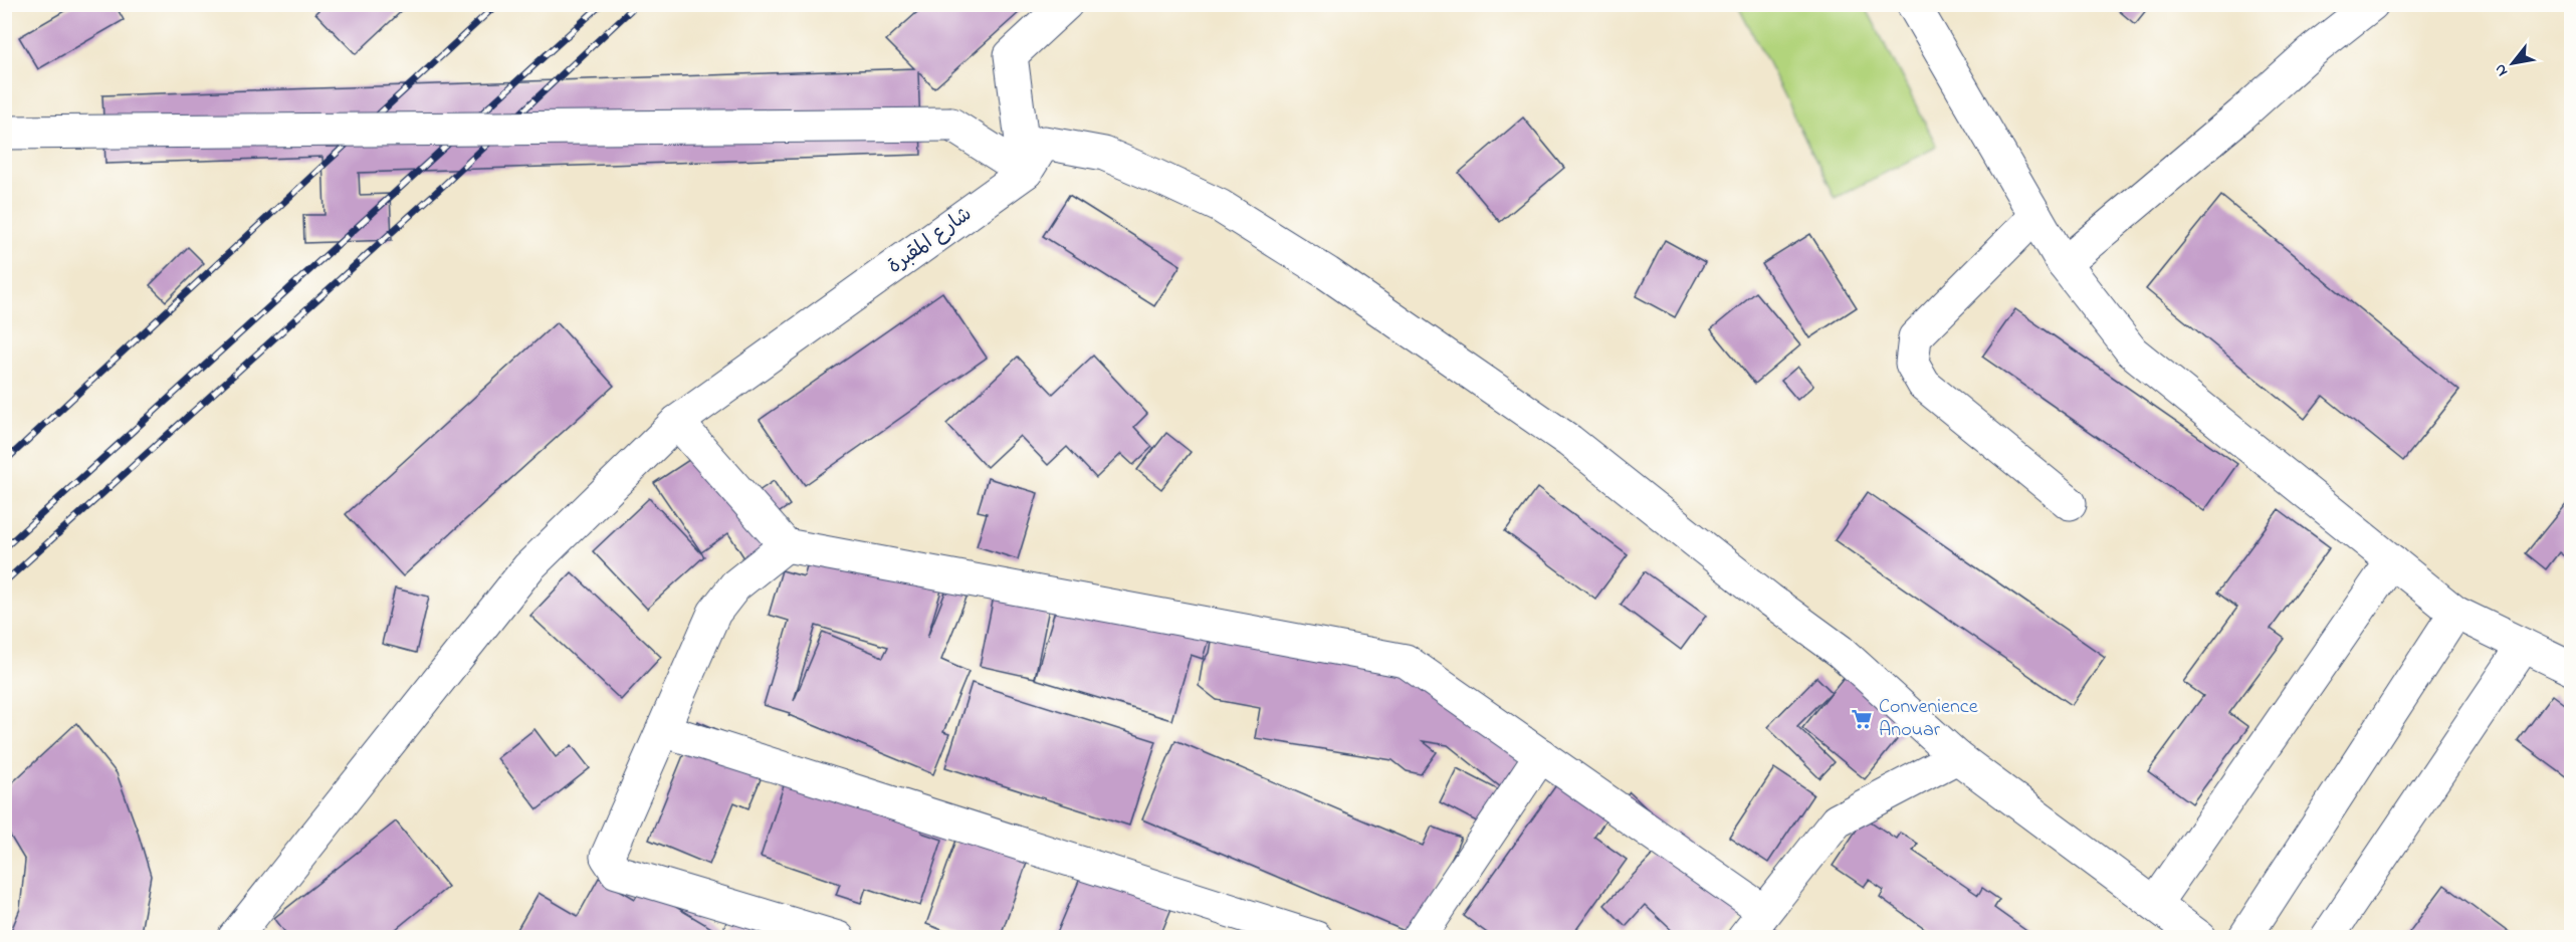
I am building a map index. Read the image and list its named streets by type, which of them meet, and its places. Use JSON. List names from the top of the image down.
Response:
{
  "streets": {
    "street": ["شارع المقبرة"]
  },
  "places": {
    "supermarket": ["Convenience Anouar"]
  },
  "north": "bottom left"
}
